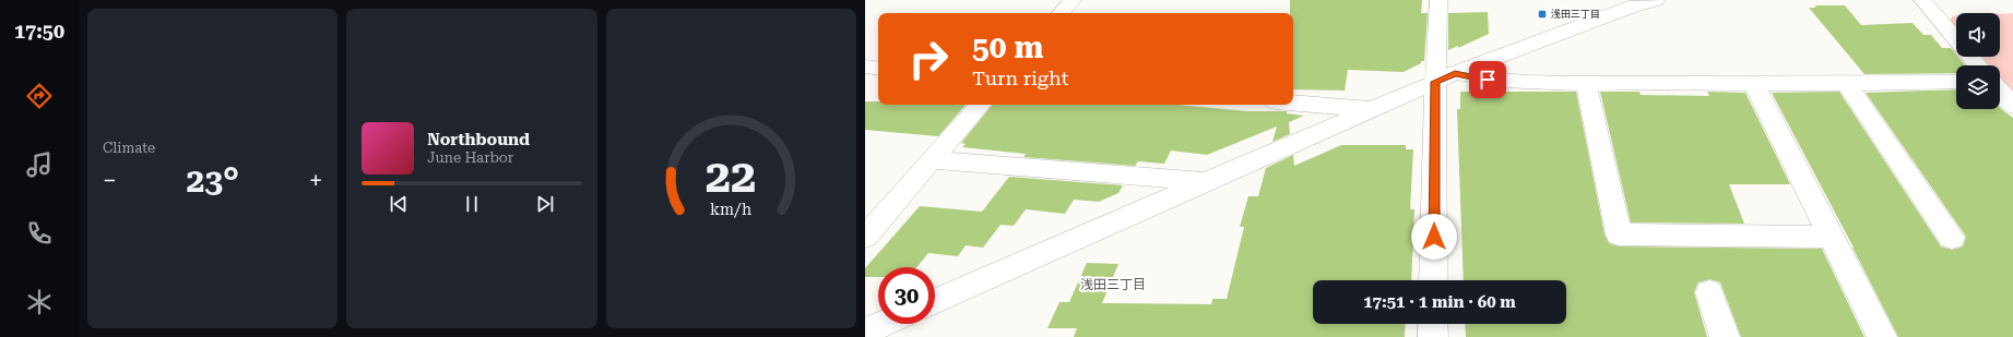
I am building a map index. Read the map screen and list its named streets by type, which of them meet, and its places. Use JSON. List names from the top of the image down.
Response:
{
  "districts": ["浅田三丁目"],
  "places": {
    "transit": ["浅田三丁目"]
  },
  "page": {
    "tabs": "17:50",
    "tile": "Climate",
    "turn": ["50 m", "Turn right"],
    "song": ["Northbound", "June Harbor"],
    "heat": ["−", "23°", "+"],
    "limit": "30",
    "trip": "17:51 · 1 min · 60 m",
    "gauge": ["22", "km/h"]
  }
}
